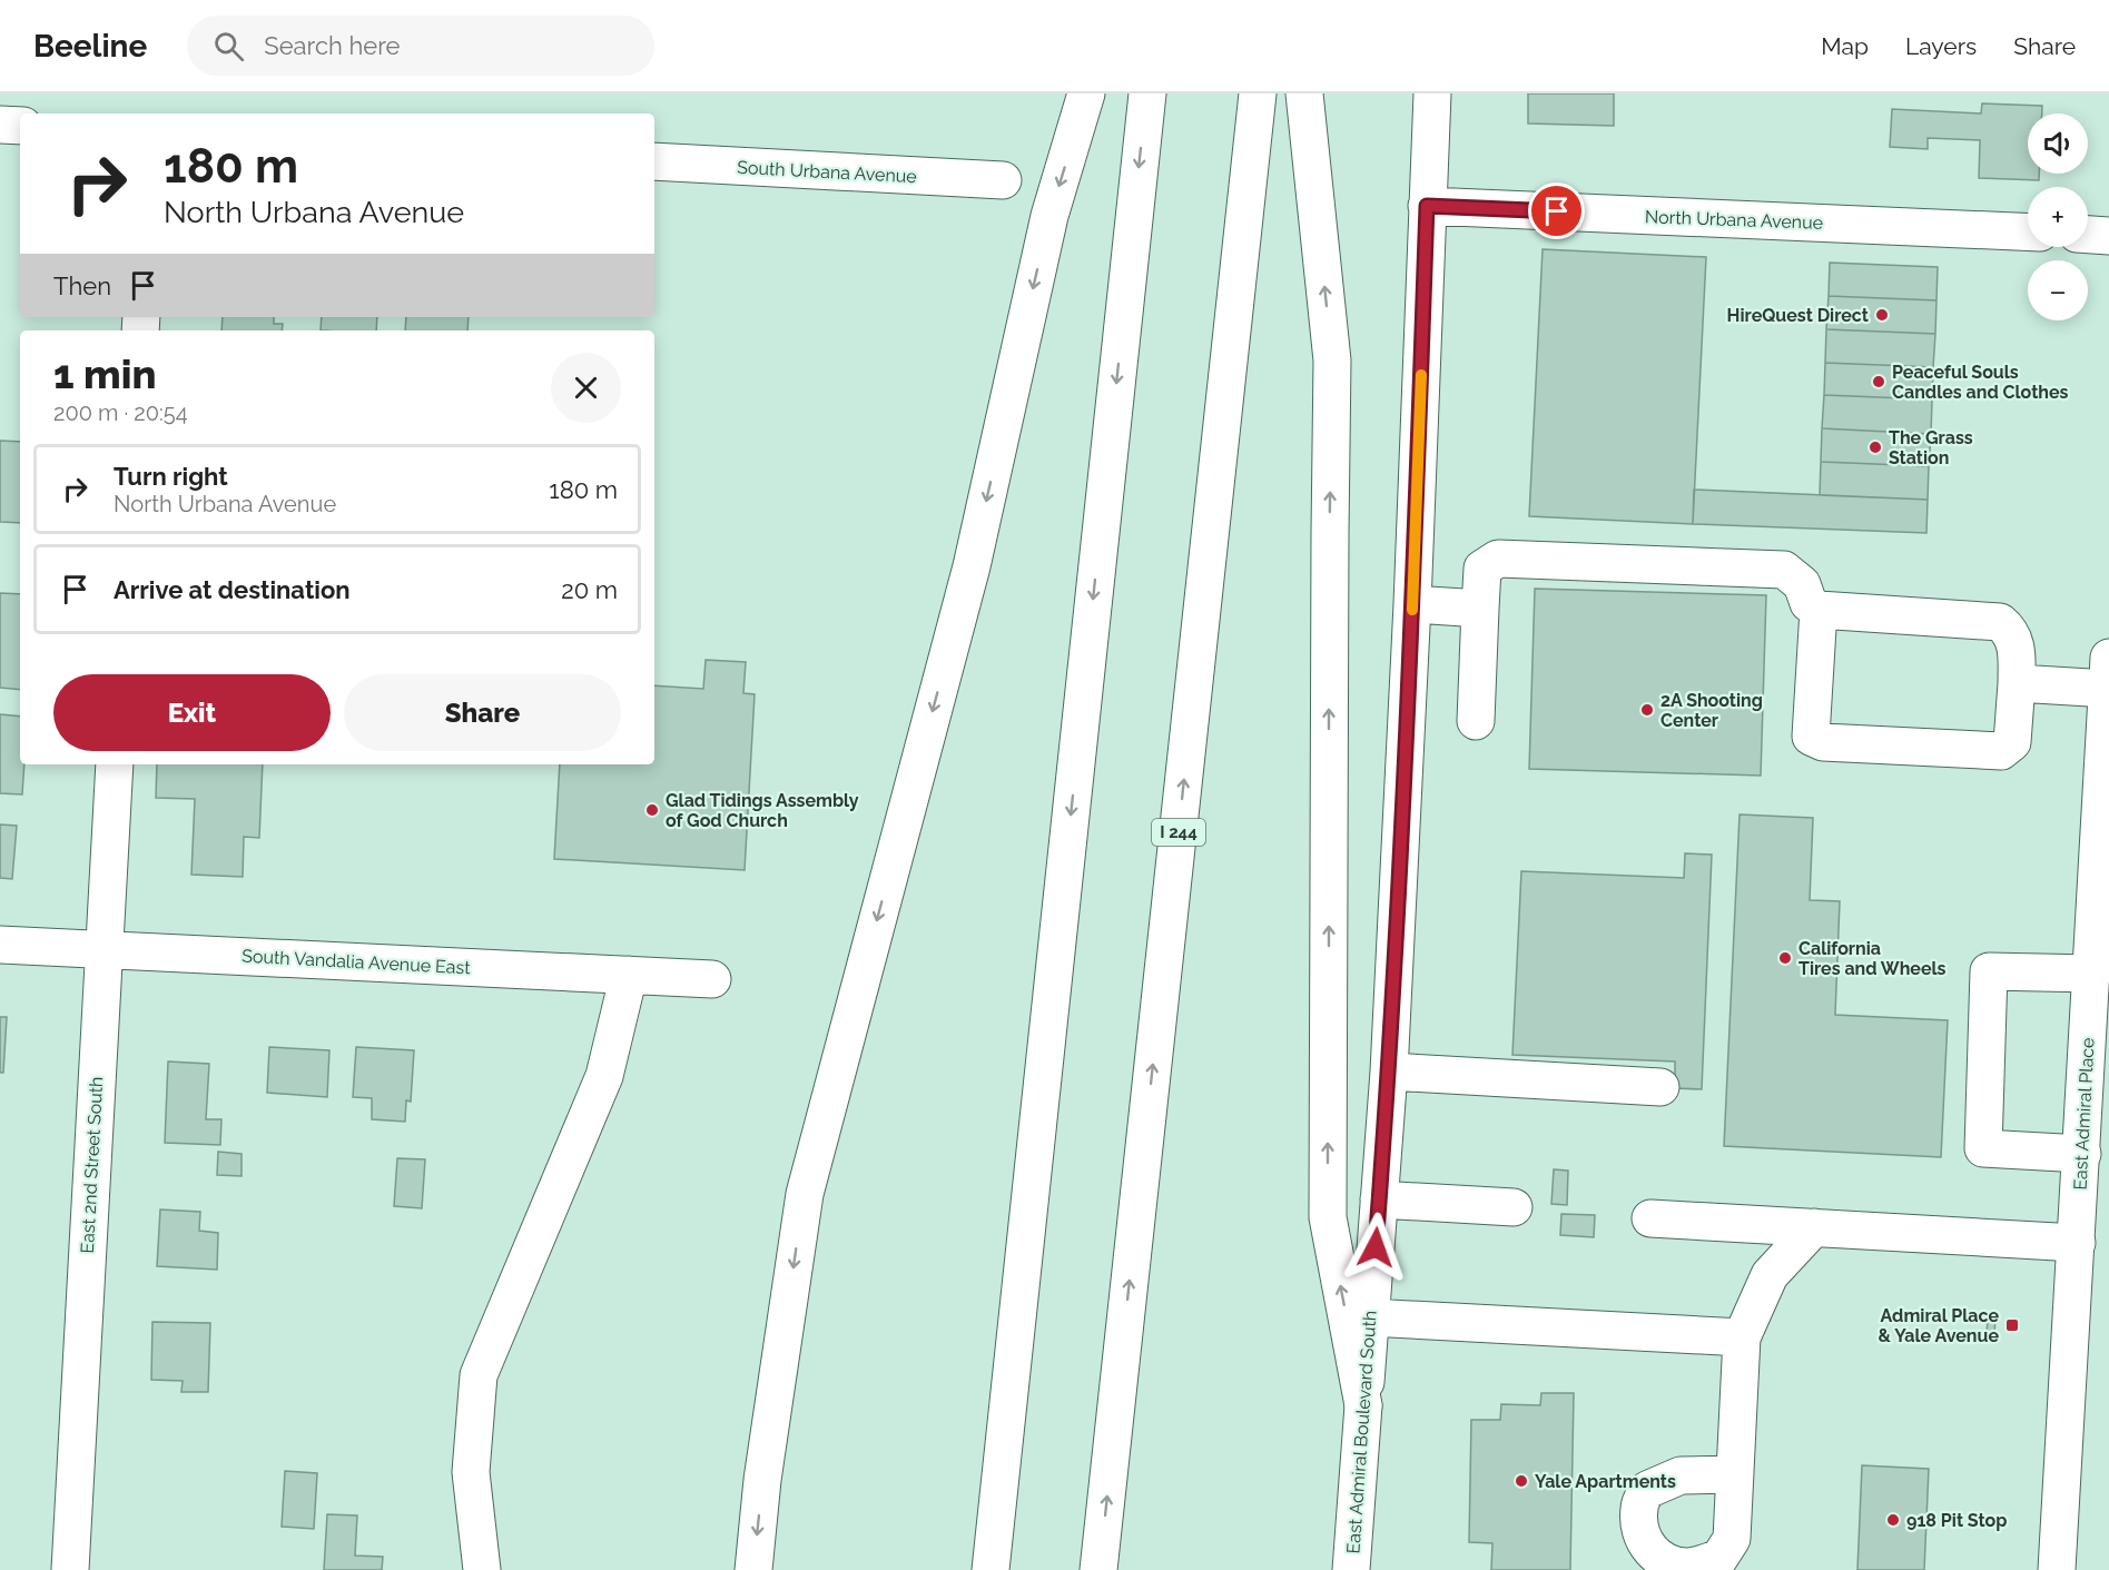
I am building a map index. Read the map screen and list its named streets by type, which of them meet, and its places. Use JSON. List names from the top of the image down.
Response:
{
  "streets": {
    "main road": [
      "South Urbana Avenue",
      "North Urbana Avenue",
      "I 244",
      "South Vandalia Avenue East",
      "East Admiral Place",
      "East 2nd Street South",
      "East Admiral Boulevard South"
    ]
  },
  "crossings": [
    ["North Urbana Avenue", "East Admiral Boulevard South"],
    ["South Vandalia Avenue East", "East 2nd Street South"]
  ],
  "places": {
    "other": [
      "HireQuest Direct",
      "Peaceful Souls Candles and Clothes",
      "The Grass Station",
      "2A Shooting Center",
      "Glad Tidings Assembly of God Church",
      "California Tires and Wheels",
      "Yale Apartments",
      "918 Pit Stop"
    ],
    "transit": ["Admiral Place & Yale Avenue"]
  },
  "page": {
    "header": "Beeline",
    "search": "Search here",
    "nav": ["Map", "Layers", "Share"],
    "map_buttons": ["+", "−"],
    "turn": ["180 m", "North Urbana Avenue"],
    "then": "Then",
    "heading": ["1 min", "200 m · 20:54"],
    "list": [
      {
        "name": "Turn right",
        "note": "North Urbana Avenue",
        "value": "180 m"
      },
      {
        "name": "Arrive at destination",
        "value": "20 m"
      }
    ],
    "buttons": ["Exit", "Share"]
  }
}
